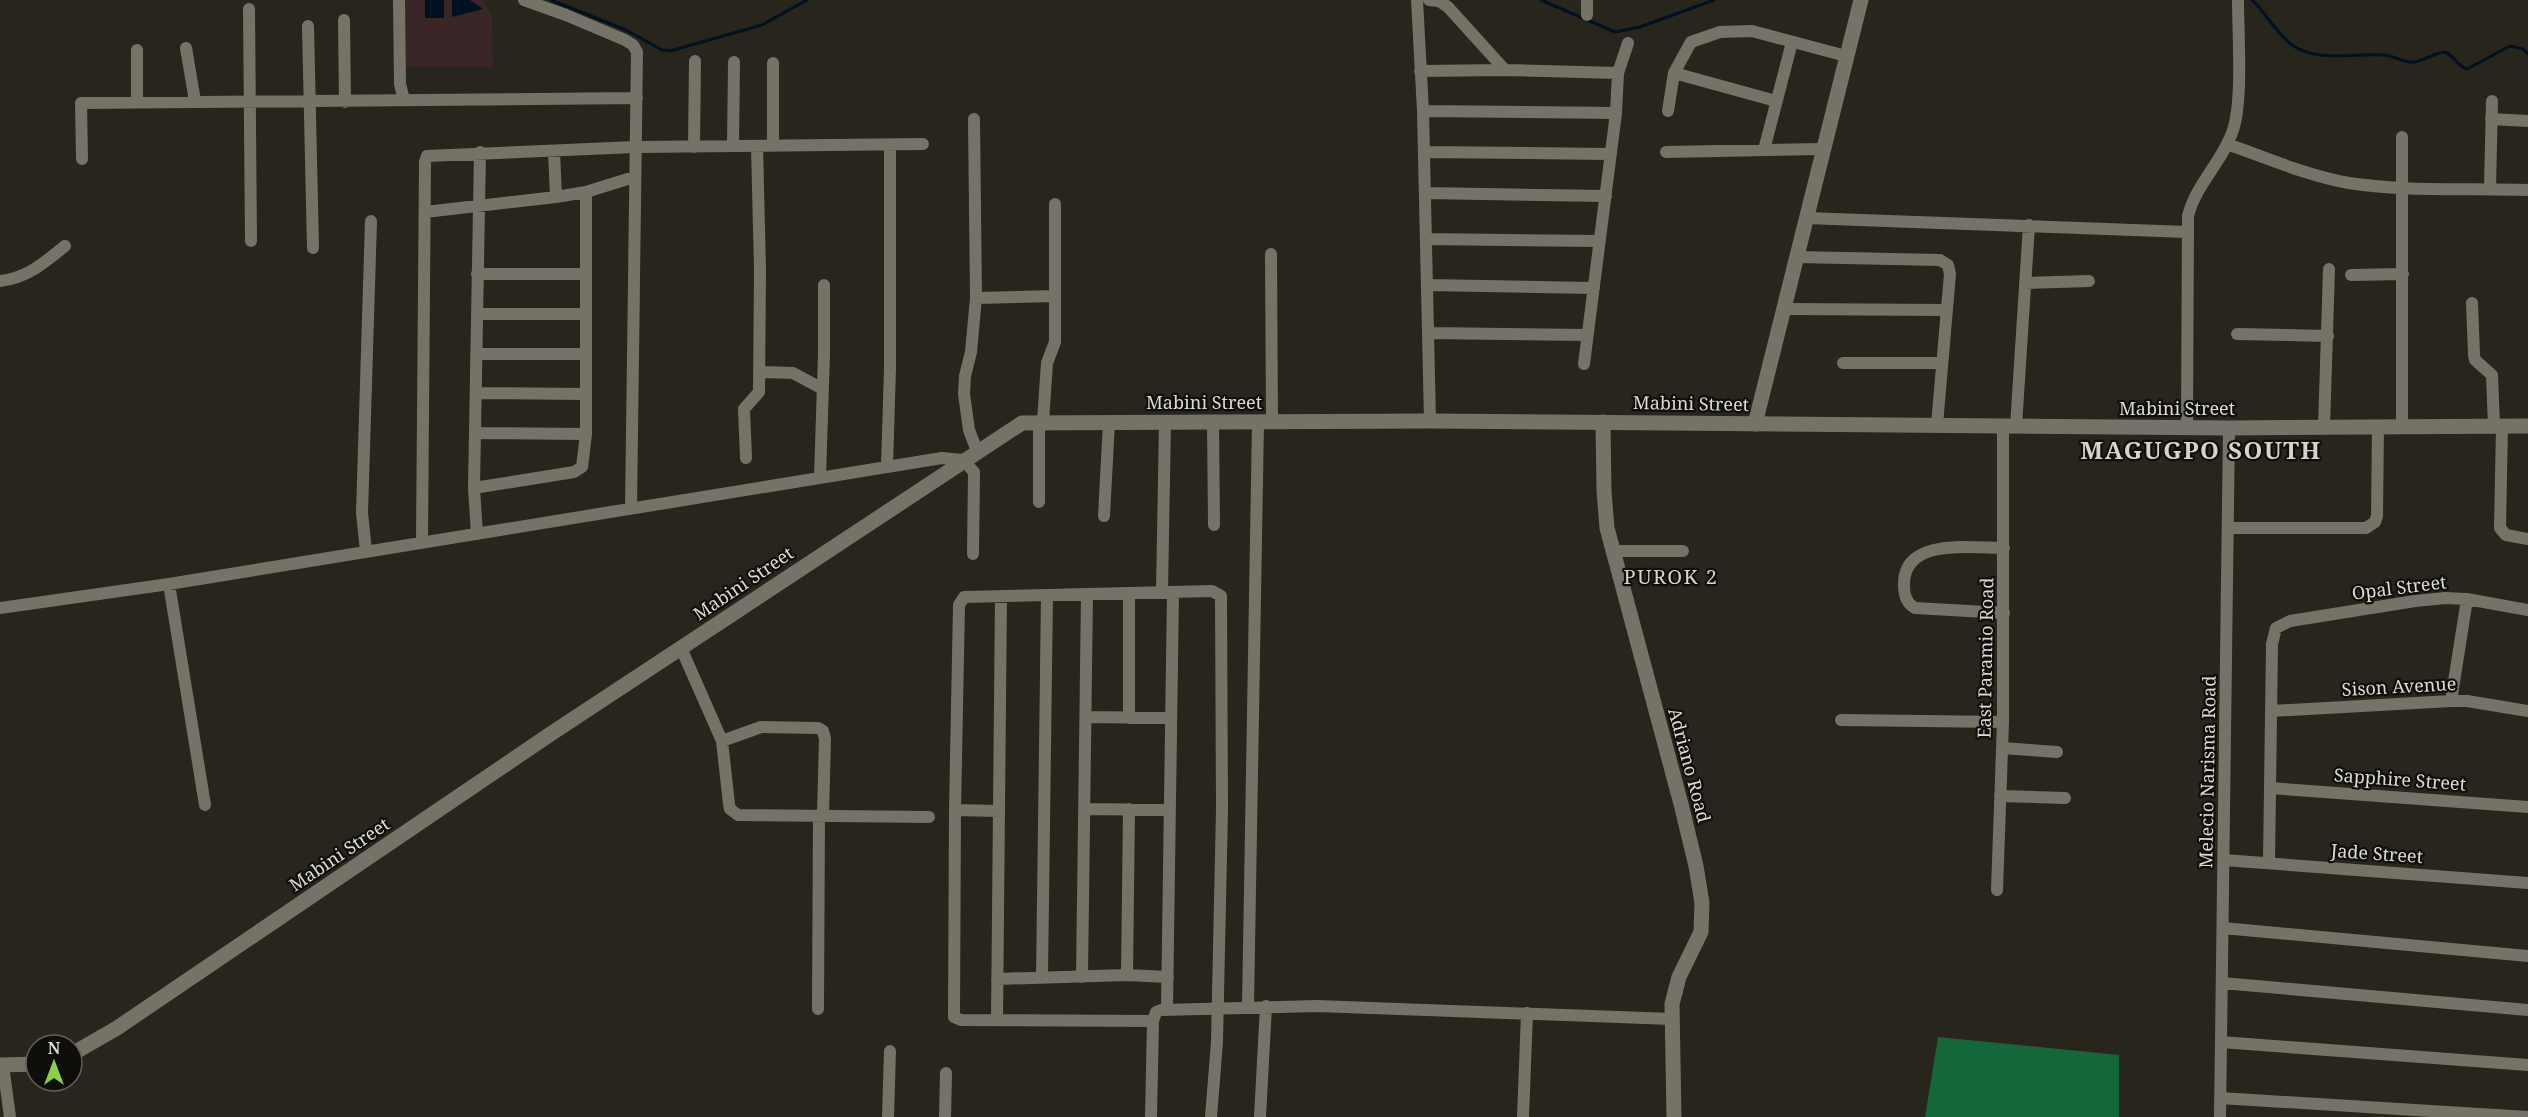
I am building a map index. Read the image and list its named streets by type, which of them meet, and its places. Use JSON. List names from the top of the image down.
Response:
{
  "streets": {
    "main road": ["Mabini Street", "Adriano Road"],
    "street": [
      "Opal Street",
      "East Paramio Road",
      "Sison Avenue",
      "Melecio Narisma Road",
      "Sapphire Street",
      "Jade Street"
    ]
  },
  "crossings": [
    ["Mabini Street", "East Paramio Road"],
    ["Mabini Street", "Adriano Road"],
    ["Mabini Street", "Melecio Narisma Road"],
    ["Opal Street", "Sison Avenue"],
    ["Melecio Narisma Road", "Jade Street"]
  ],
  "districts": ["MAGUGPO SOUTH", "PUROK 2"],
  "north": "top"
}
